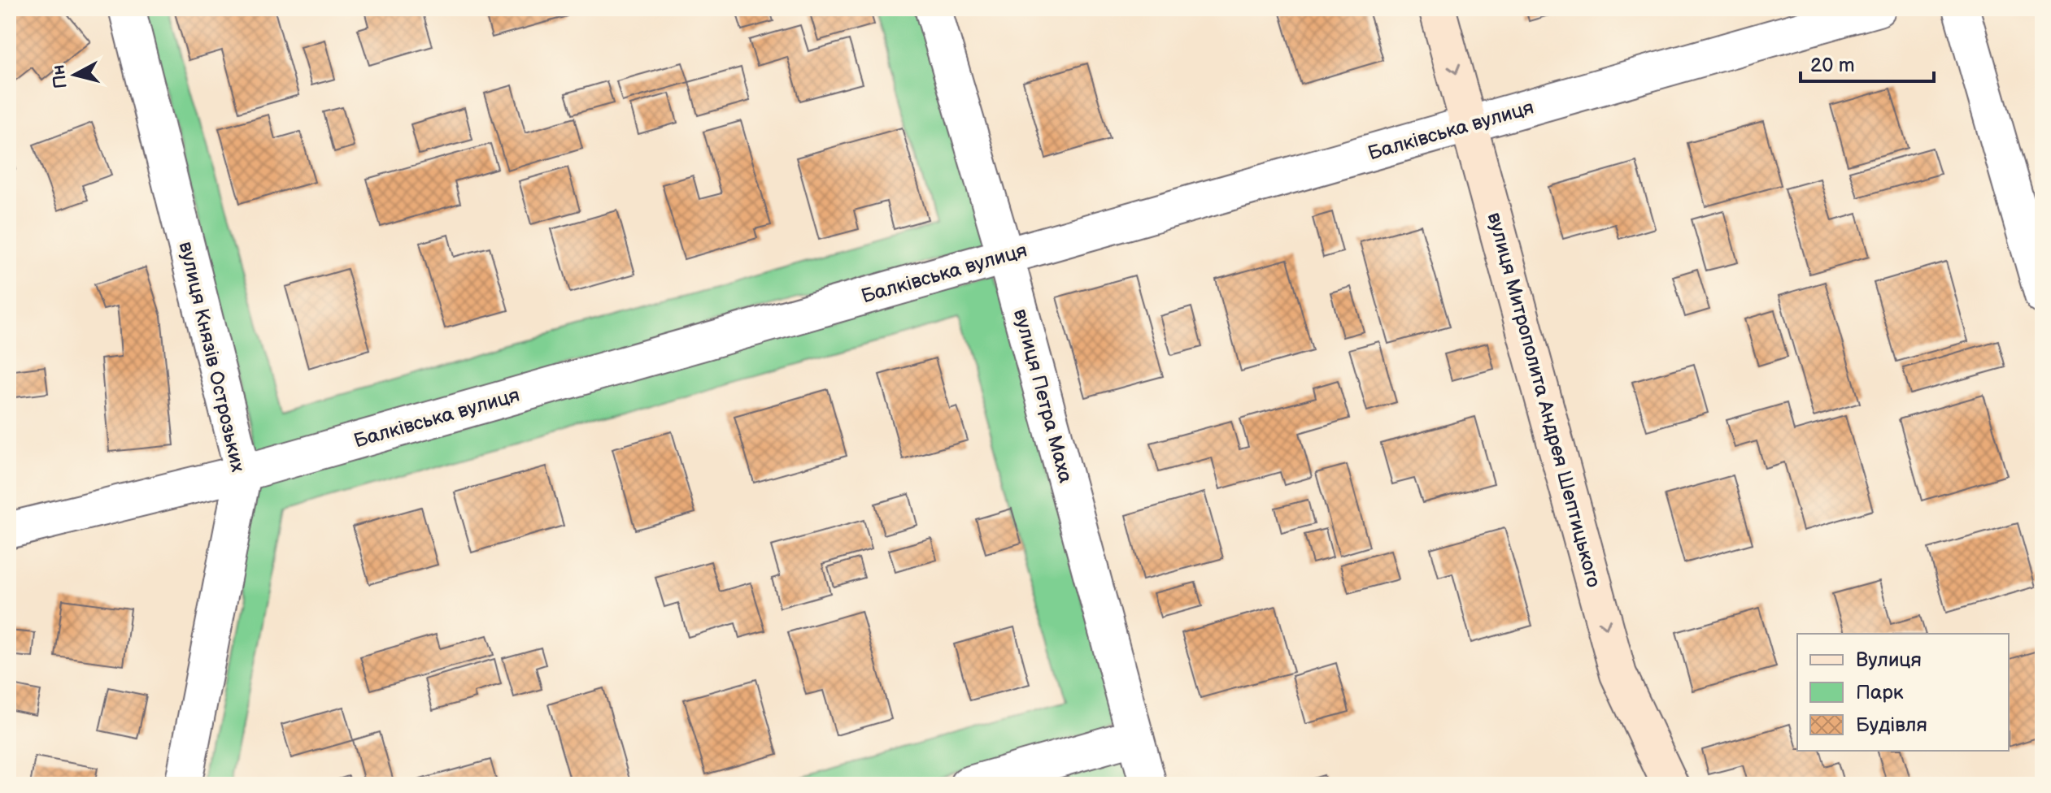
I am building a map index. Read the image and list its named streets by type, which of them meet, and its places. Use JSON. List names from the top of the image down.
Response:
{
  "streets": {
    "street": [
      "Балківська вулиця",
      "вулиця Князів Острозьких",
      "вулиця Петра Маха",
      "вулиця Митрополита Андрея Шептицького"
    ]
  },
  "crossings": [
    ["Балківська вулиця", "вулиця Князів Острозьких"],
    ["Балківська вулиця", "вулиця Петра Маха"],
    ["Балківська вулиця", "вулиця Митрополита Андрея Шептицького"]
  ],
  "one_way": ["вулиця Митрополита Андрея Шептицького"],
  "legend": ["Вулиця", "Парк", "Будівля"],
  "scale_bar": "20 m",
  "north": "left"
}
